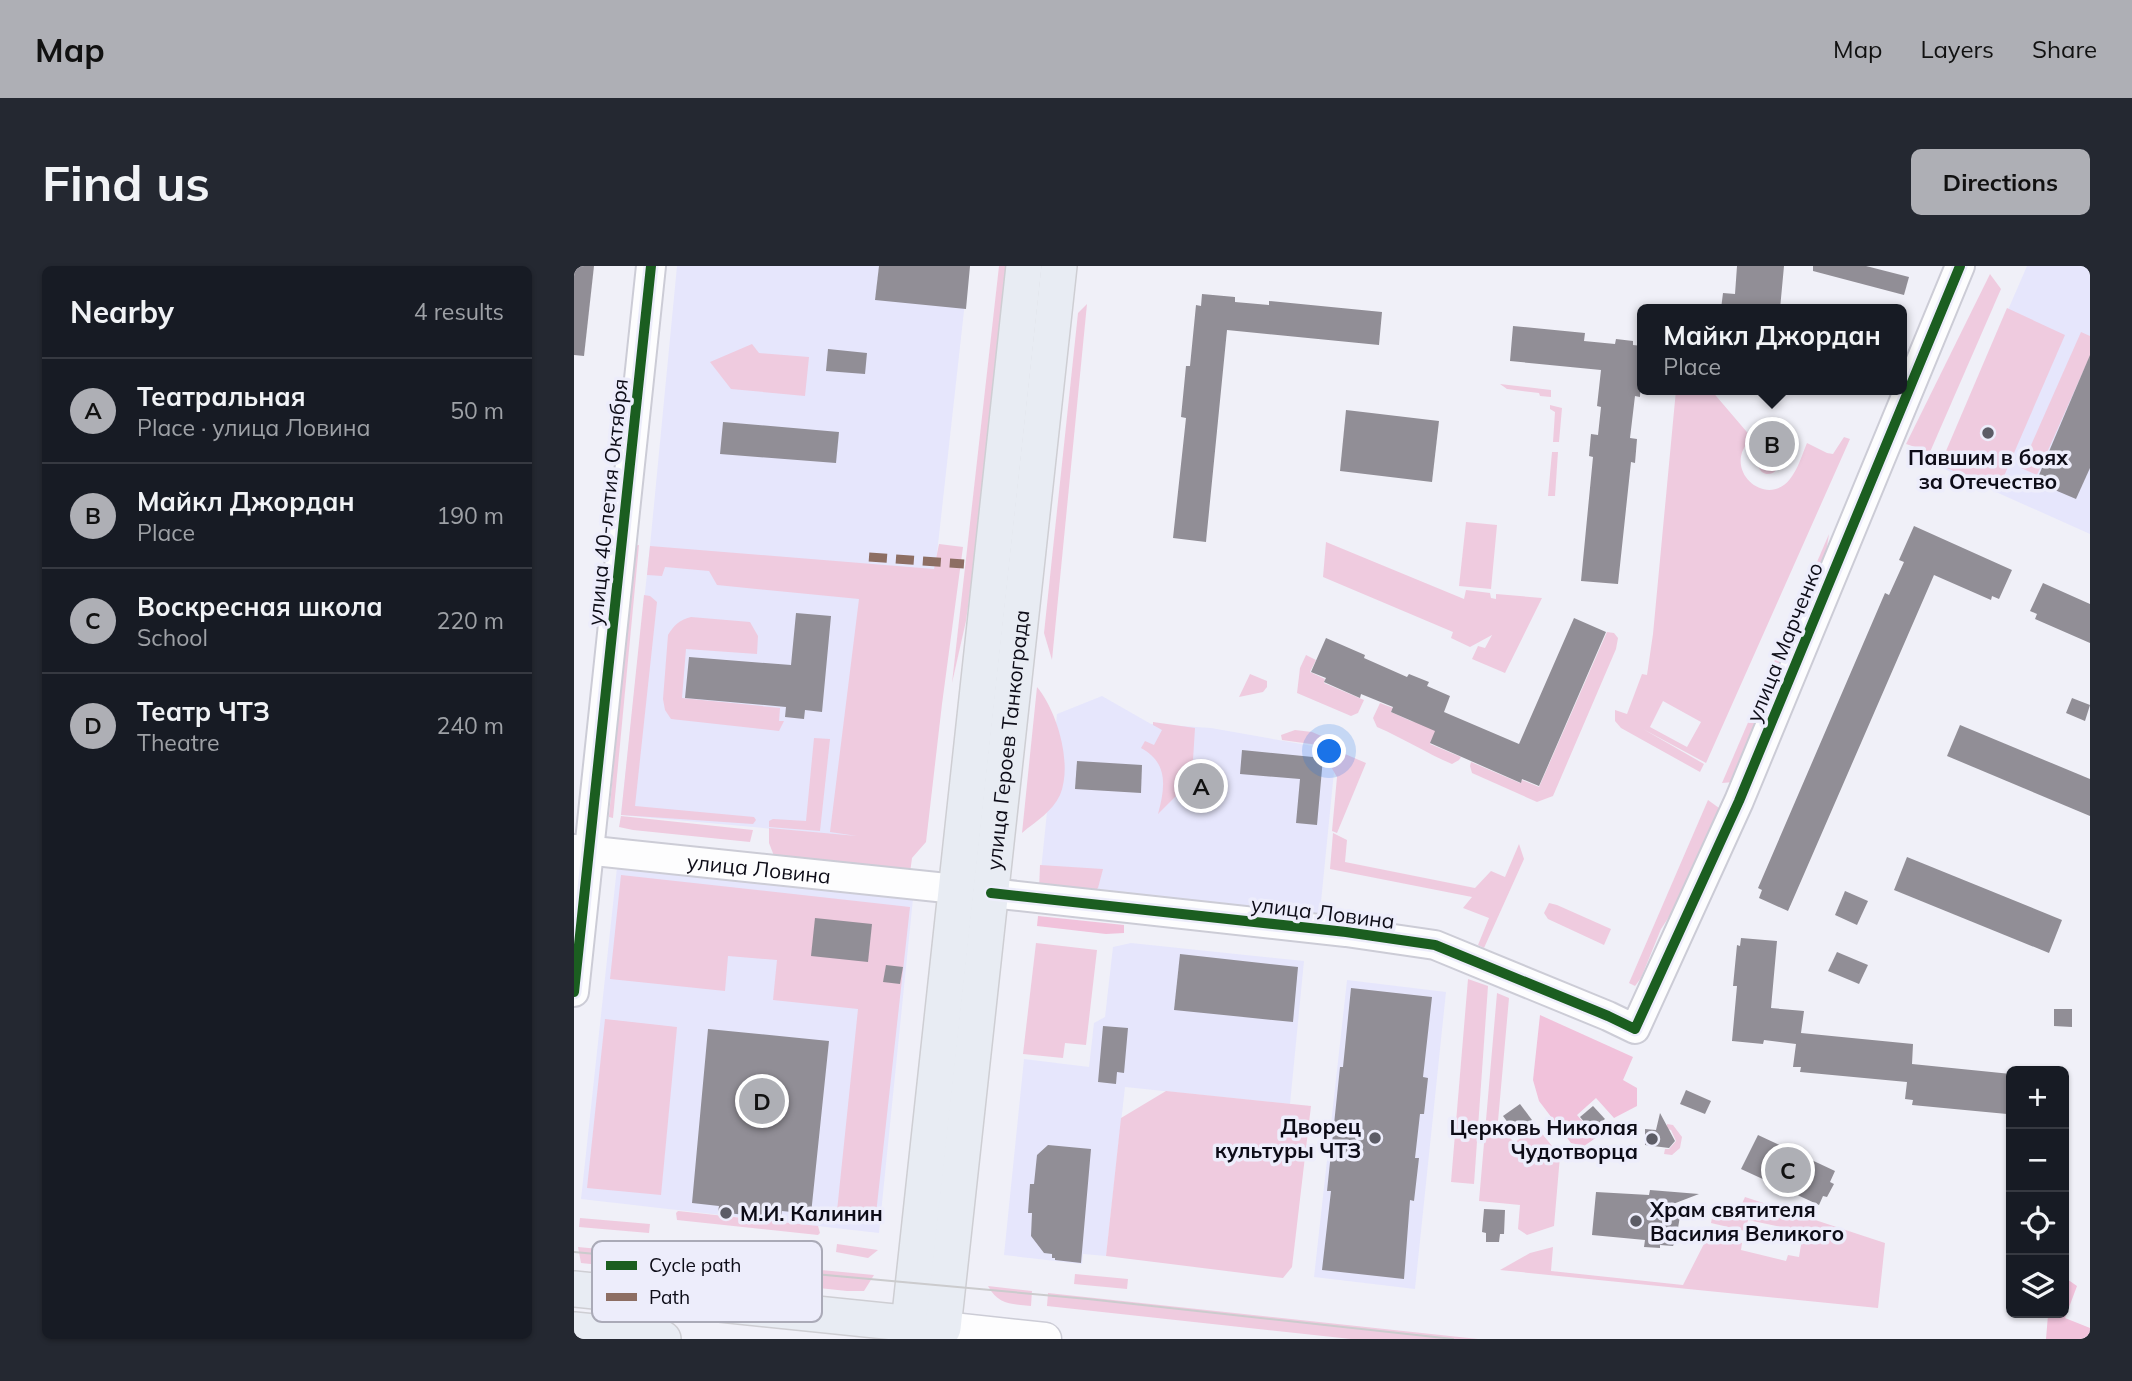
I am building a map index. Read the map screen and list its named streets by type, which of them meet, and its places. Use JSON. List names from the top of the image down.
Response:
{
  "streets": {
    "main road": ["улица Героев Танкограда", "улица Ловина"],
    "street": ["улица 40-летия Октября", "улица Марченко"]
  },
  "crossings": [
    ["улица 40-летия Октября", "улица Ловина"],
    ["улица Марченко", "улица Ловина"],
    ["улица Героев Танкограда", "улица Ловина"]
  ],
  "places": [
    "Павшим в боях за Отечество",
    "Дворец культуры ЧТЗ",
    "Церковь Николая Чудотворца",
    "М.И. Калинин",
    "Храм святителя Василия Великого"
  ],
  "legend": ["Cycle path", "Path"],
  "page": {
    "header": "Map",
    "nav": ["Map", "Layers", "Share"],
    "buttons": "Directions",
    "title": "Find us",
    "heading": ["Nearby", "4 results"],
    "popup": ["Майкл Джордан", "Place"],
    "list": [
      {
        "mark": "A",
        "name": "Театральная",
        "note": "Place · улица Ловина",
        "value": "50 m"
      },
      {
        "mark": "B",
        "name": "Майкл Джордан",
        "note": "Place",
        "value": "190 m"
      },
      {
        "mark": "C",
        "name": "Воскресная школа",
        "note": "School",
        "value": "220 m"
      },
      {
        "mark": "D",
        "name": "Театр ЧТЗ",
        "note": "Theatre",
        "value": "240 m"
      }
    ],
    "pins": [
      "B",
      "A",
      "D",
      "C"
    ],
    "map_buttons": ["+", "−"]
  }
}
